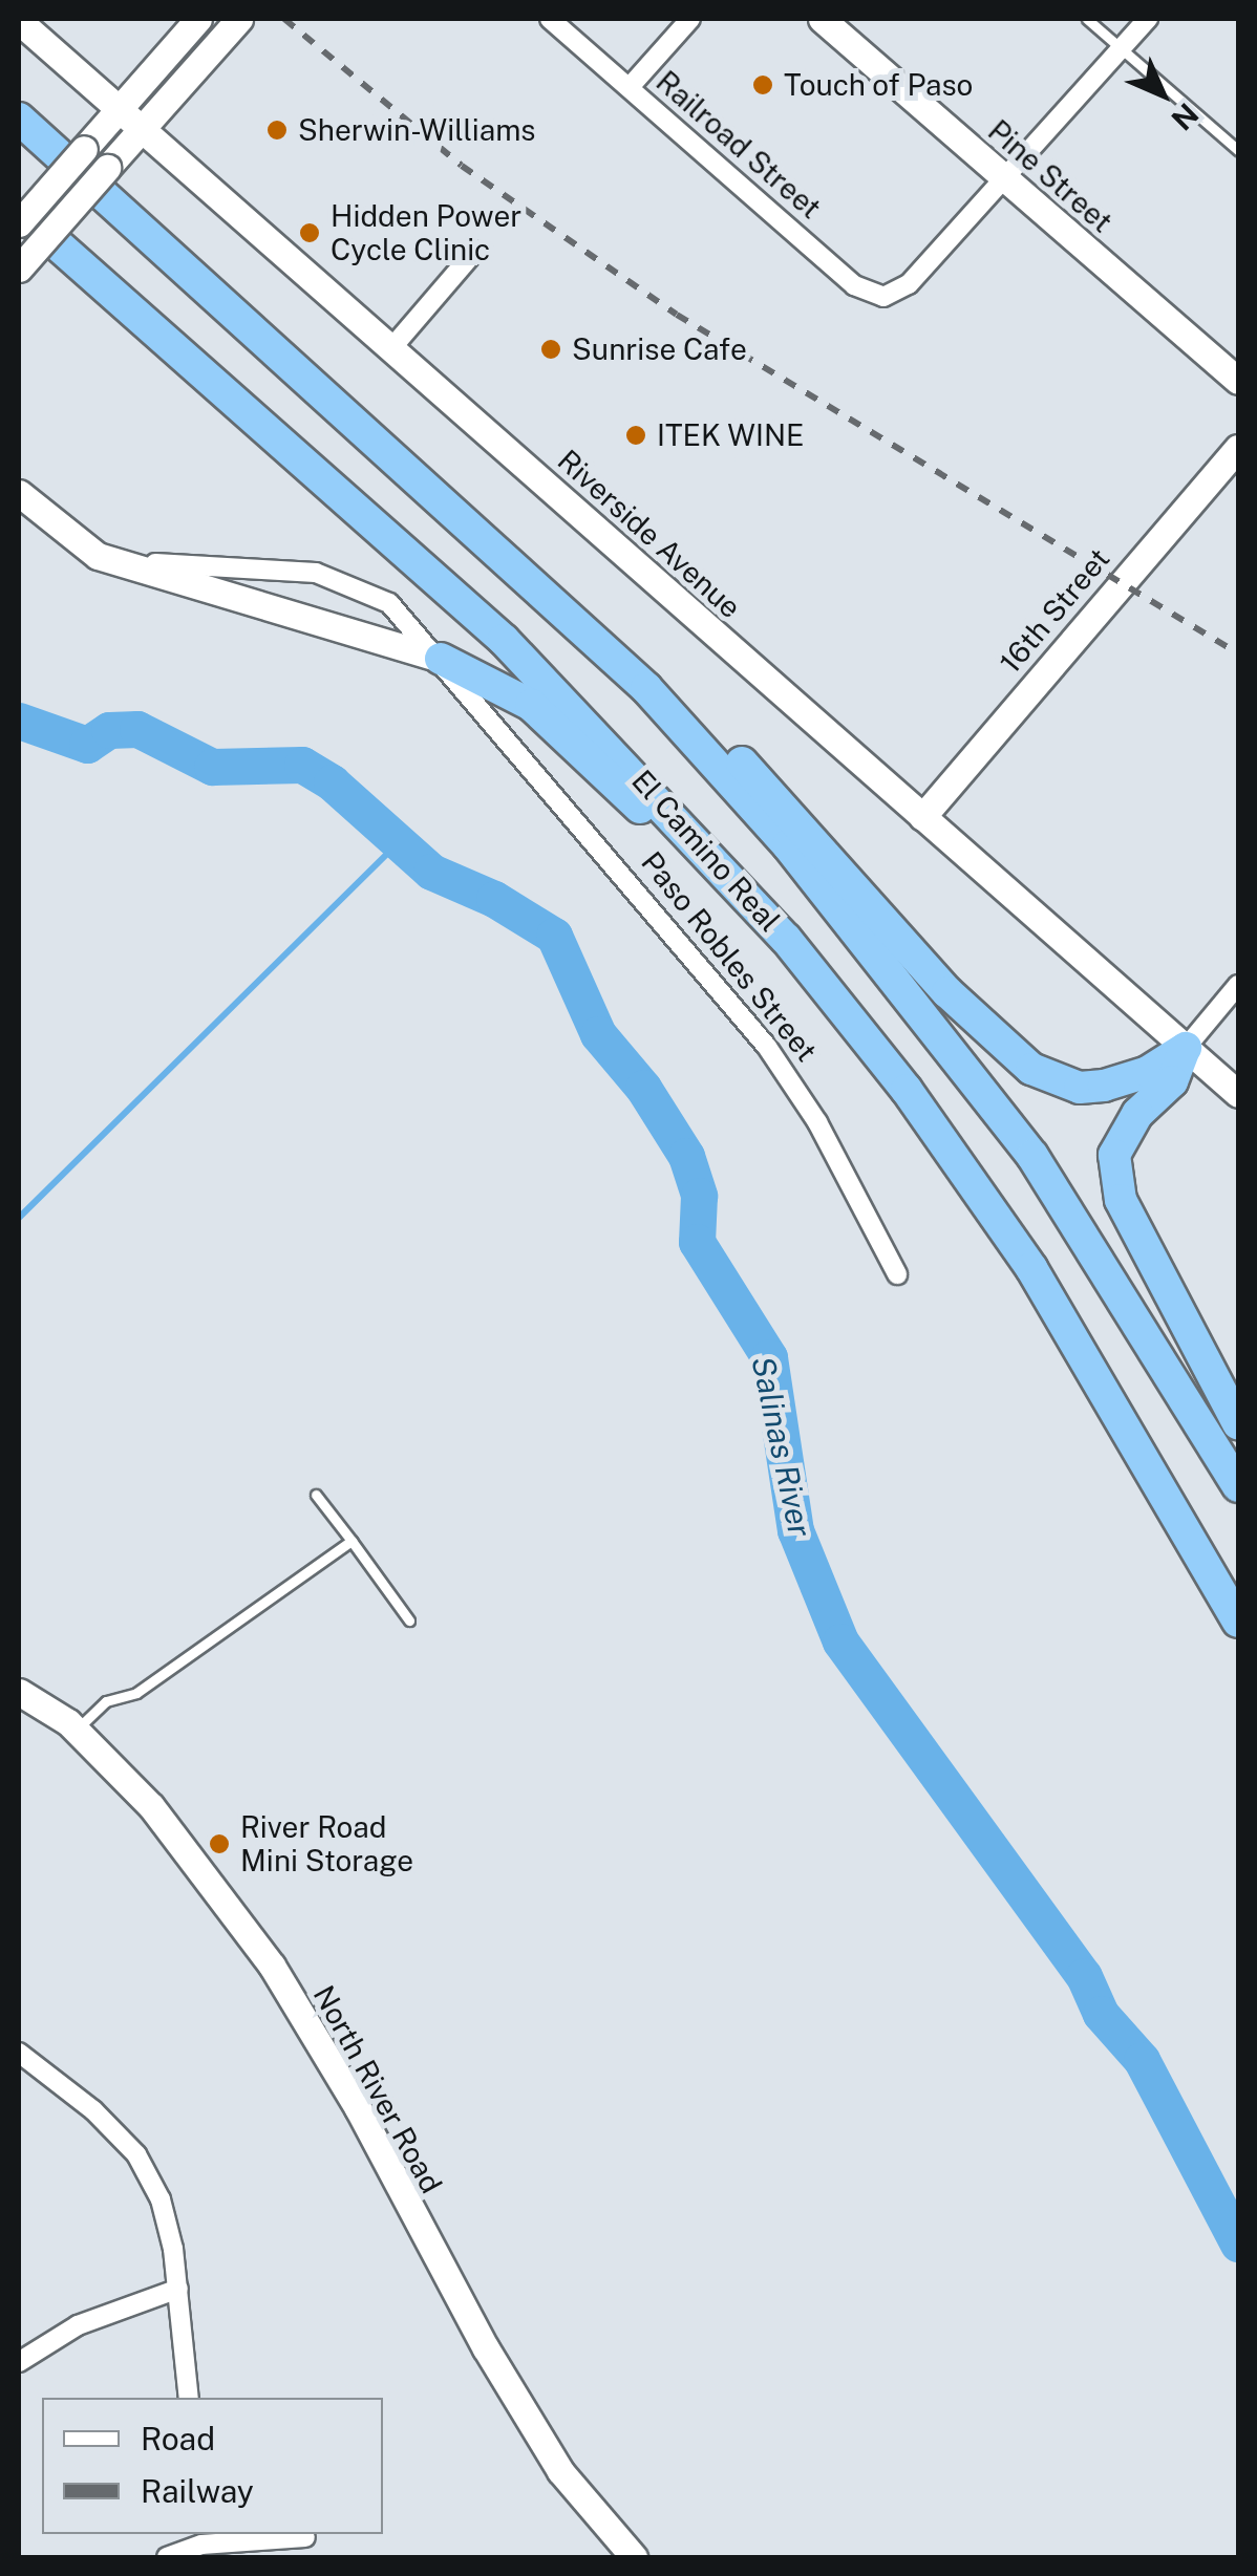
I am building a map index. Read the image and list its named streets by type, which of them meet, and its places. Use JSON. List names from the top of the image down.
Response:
{
  "streets": {
    "highway": ["El Camino Real"],
    "main road": [
      "Pine Street",
      "Riverside Avenue",
      "16th Street",
      "Paso Robles Street",
      "North River Road"
    ],
    "street": ["Railroad Street"]
  },
  "crossings": [
    ["Railroad Street", "Pine Street"],
    ["Riverside Avenue", "16th Street"]
  ],
  "water": ["Salinas River"],
  "places": [
    "Touch of Paso",
    "Sherwin-Williams",
    "Hidden Power Cycle Clinic",
    "Sunrise Cafe",
    "ITEK WINE",
    "River Road Mini Storage"
  ],
  "legend": ["Road", "Railway"],
  "north": "bottom right"
}
